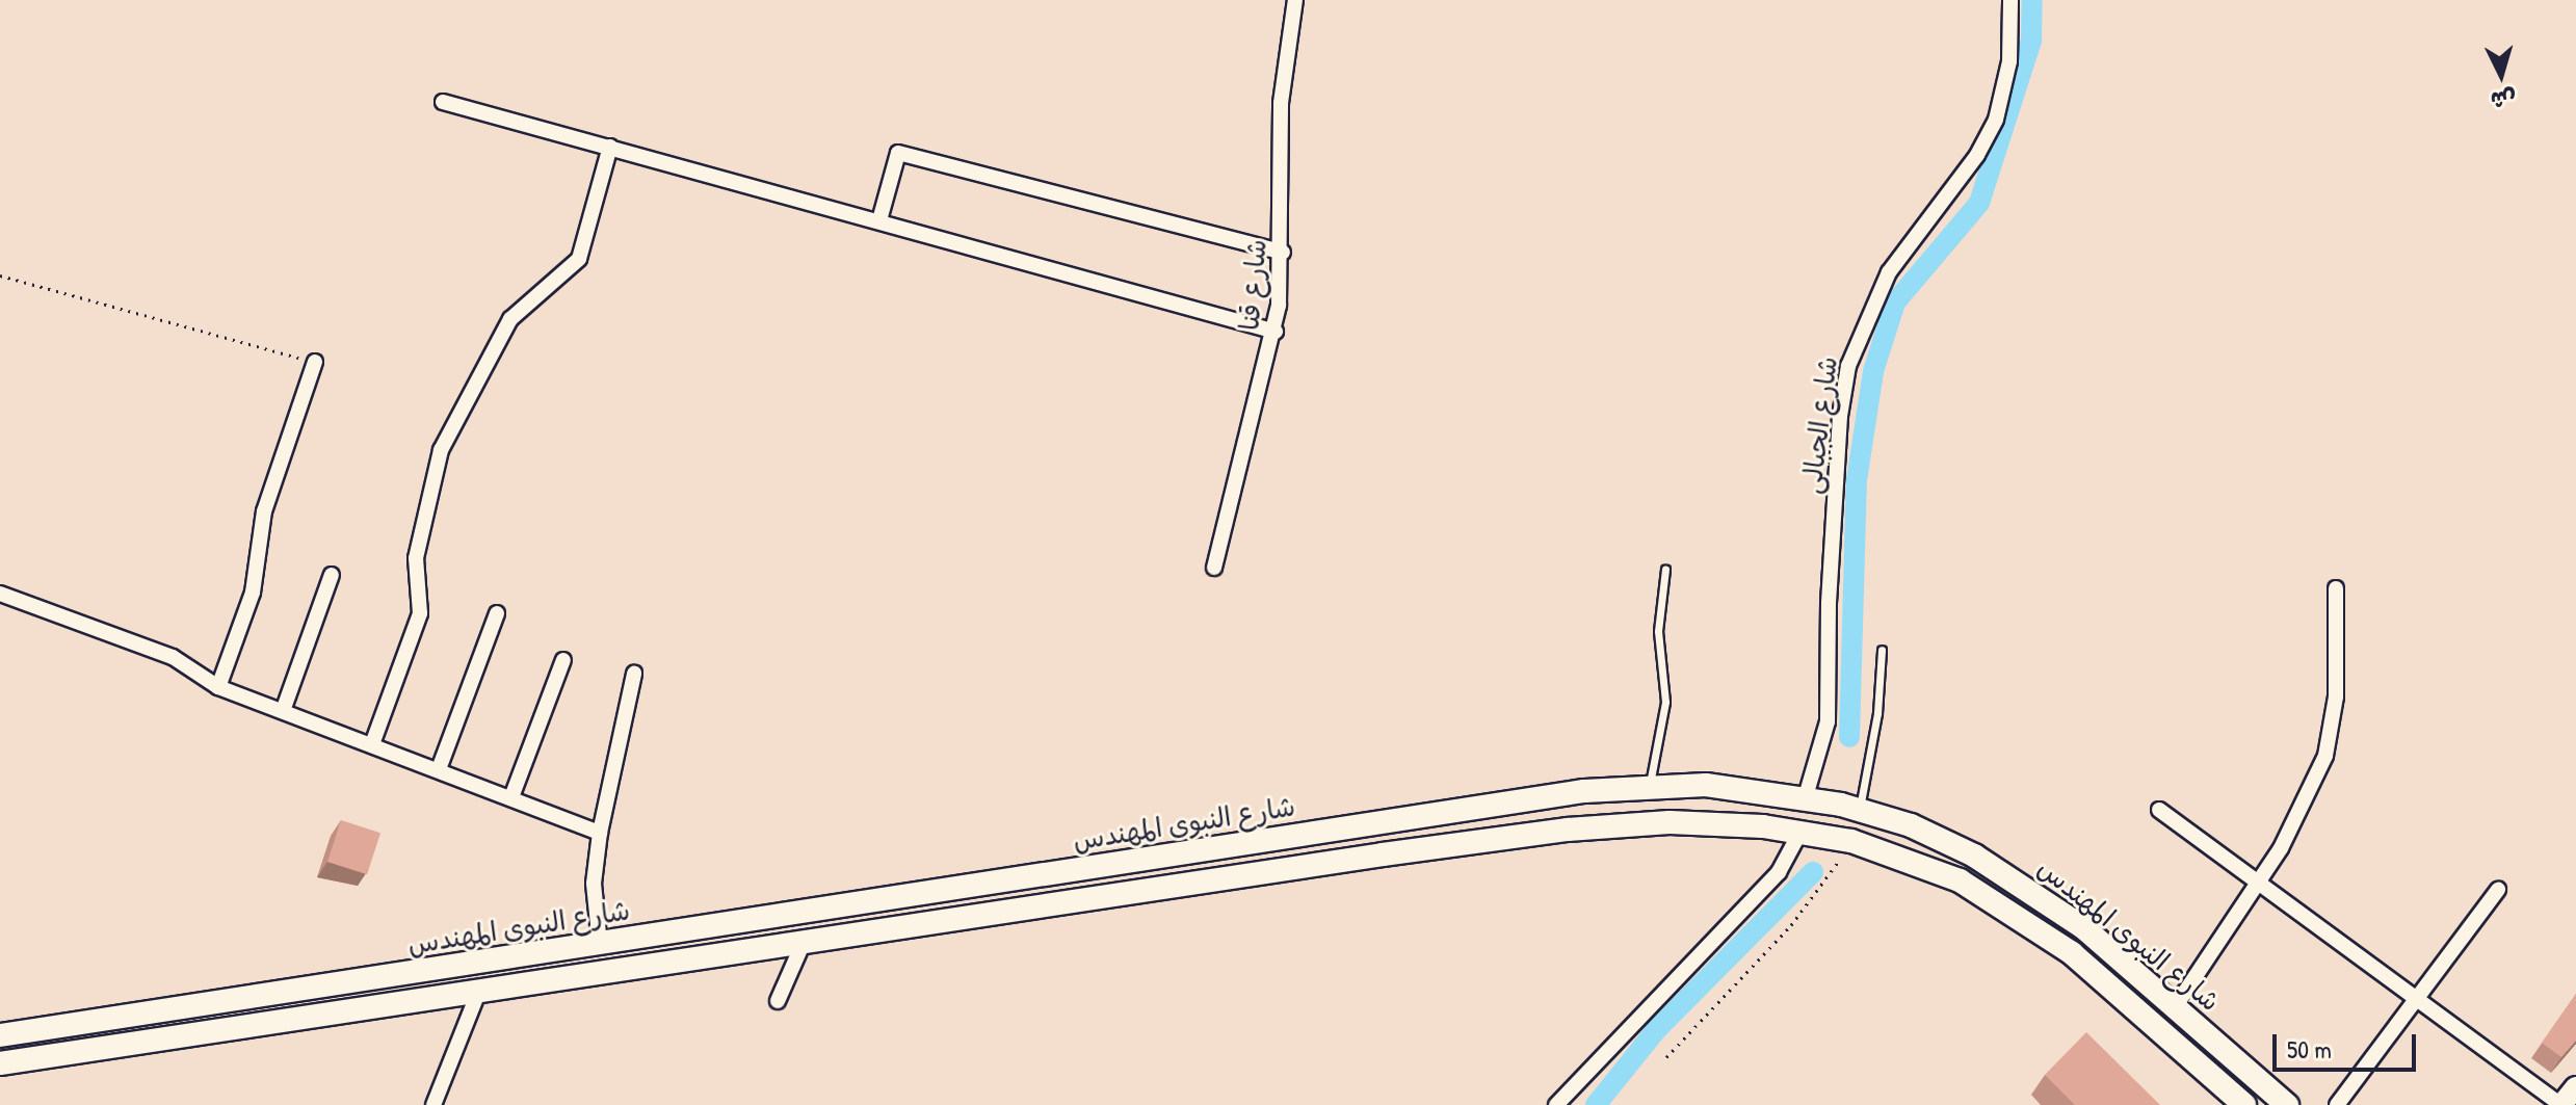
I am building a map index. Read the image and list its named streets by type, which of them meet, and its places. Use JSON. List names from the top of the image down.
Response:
{
  "streets": {
    "main road": ["شارع النبوى المهندس"],
    "street": ["شارع قنا", "شارع الجبالى"]
  },
  "crossings": [
    ["شارع الجبالى", "شارع النبوى المهندس"]
  ],
  "scale_bar": "50 m",
  "north": "bottom"
}
